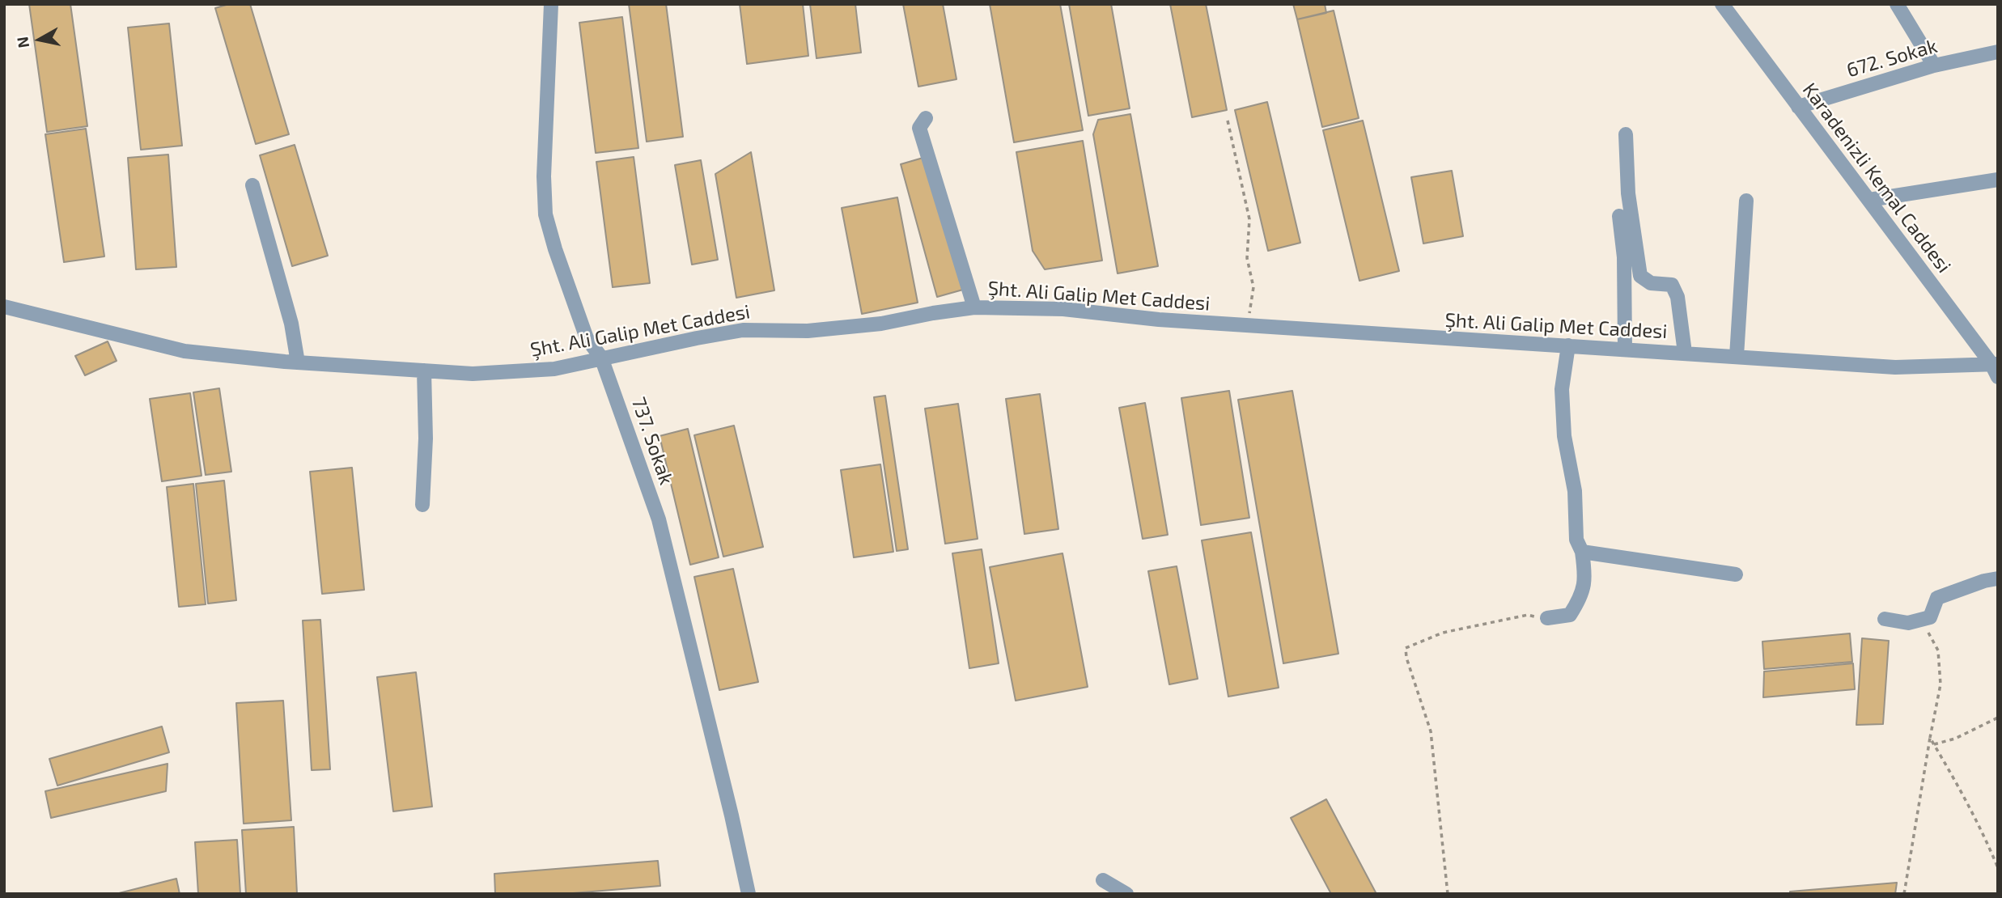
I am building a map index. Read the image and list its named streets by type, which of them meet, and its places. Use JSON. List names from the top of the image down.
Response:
{
  "streets": {
    "street": [
      "672. Sokak",
      "Karadenizli Kemal Caddesi",
      "Şht. Ali Galip Met Caddesi",
      "737. Sokak"
    ]
  },
  "crossings": [
    ["672. Sokak", "Karadenizli Kemal Caddesi"],
    ["Karadenizli Kemal Caddesi", "Şht. Ali Galip Met Caddesi"],
    ["Şht. Ali Galip Met Caddesi", "737. Sokak"]
  ],
  "north": "left"
}
